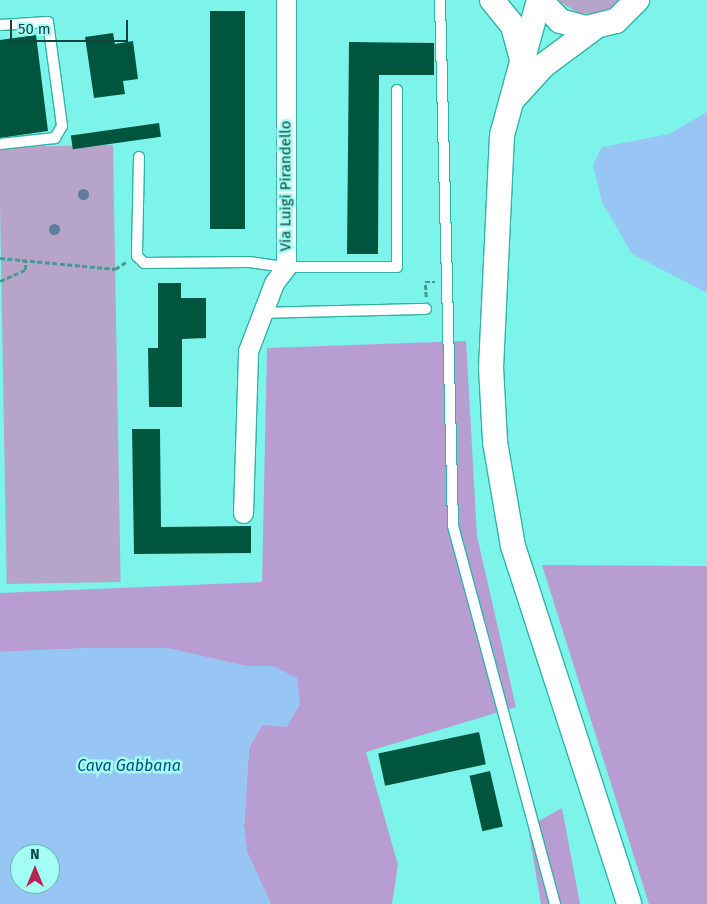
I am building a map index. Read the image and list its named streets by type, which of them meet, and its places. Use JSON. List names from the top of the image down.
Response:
{
  "streets": {
    "street": ["Via Luigi Pirandello"]
  },
  "water": ["Cava Gabbana"],
  "scale_bar": "50 m",
  "north": "top"
}
